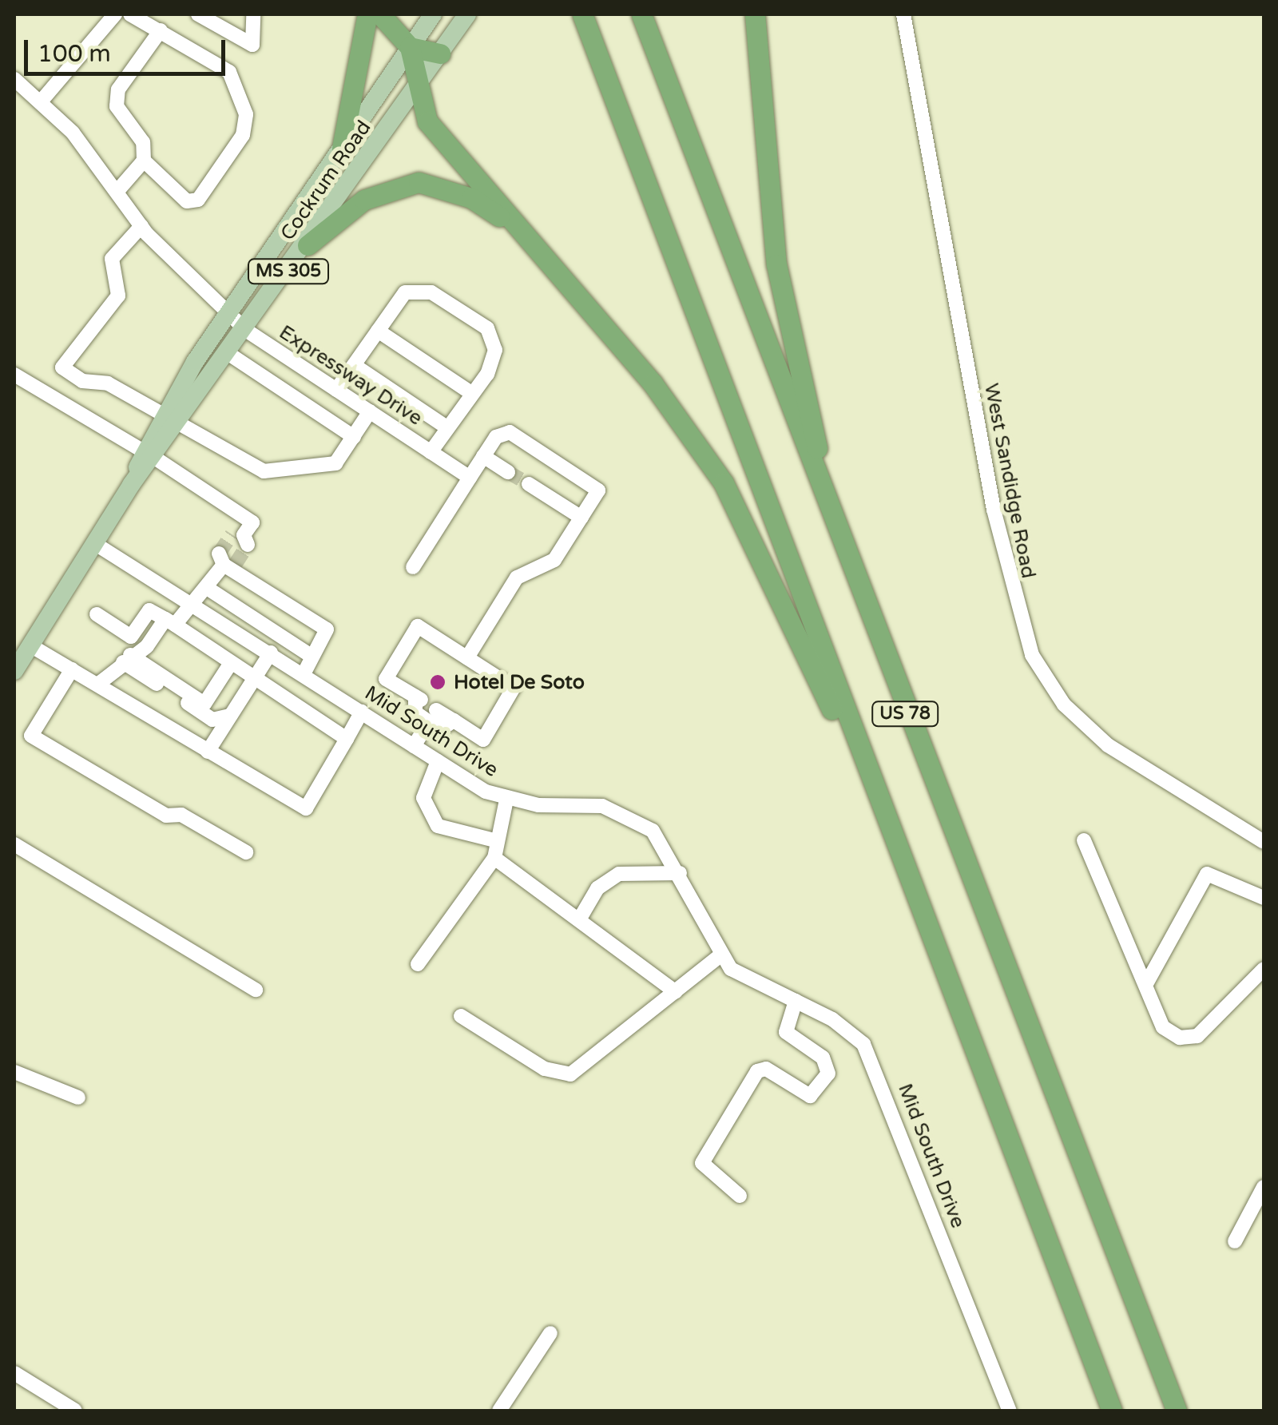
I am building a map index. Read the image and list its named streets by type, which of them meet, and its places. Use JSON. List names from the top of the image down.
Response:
{
  "streets": {
    "highway": ["US 78"],
    "main road": ["Cockrum Road", "MS 305"],
    "street": ["Expressway Drive", "West Sandidge Road", "Mid South Drive"]
  },
  "crossings": [
    ["Cockrum Road", "Expressway Drive"],
    ["Cockrum Road", "Mid South Drive"]
  ],
  "places": ["Hotel De Soto"],
  "scale_bar": "100 m"
}
